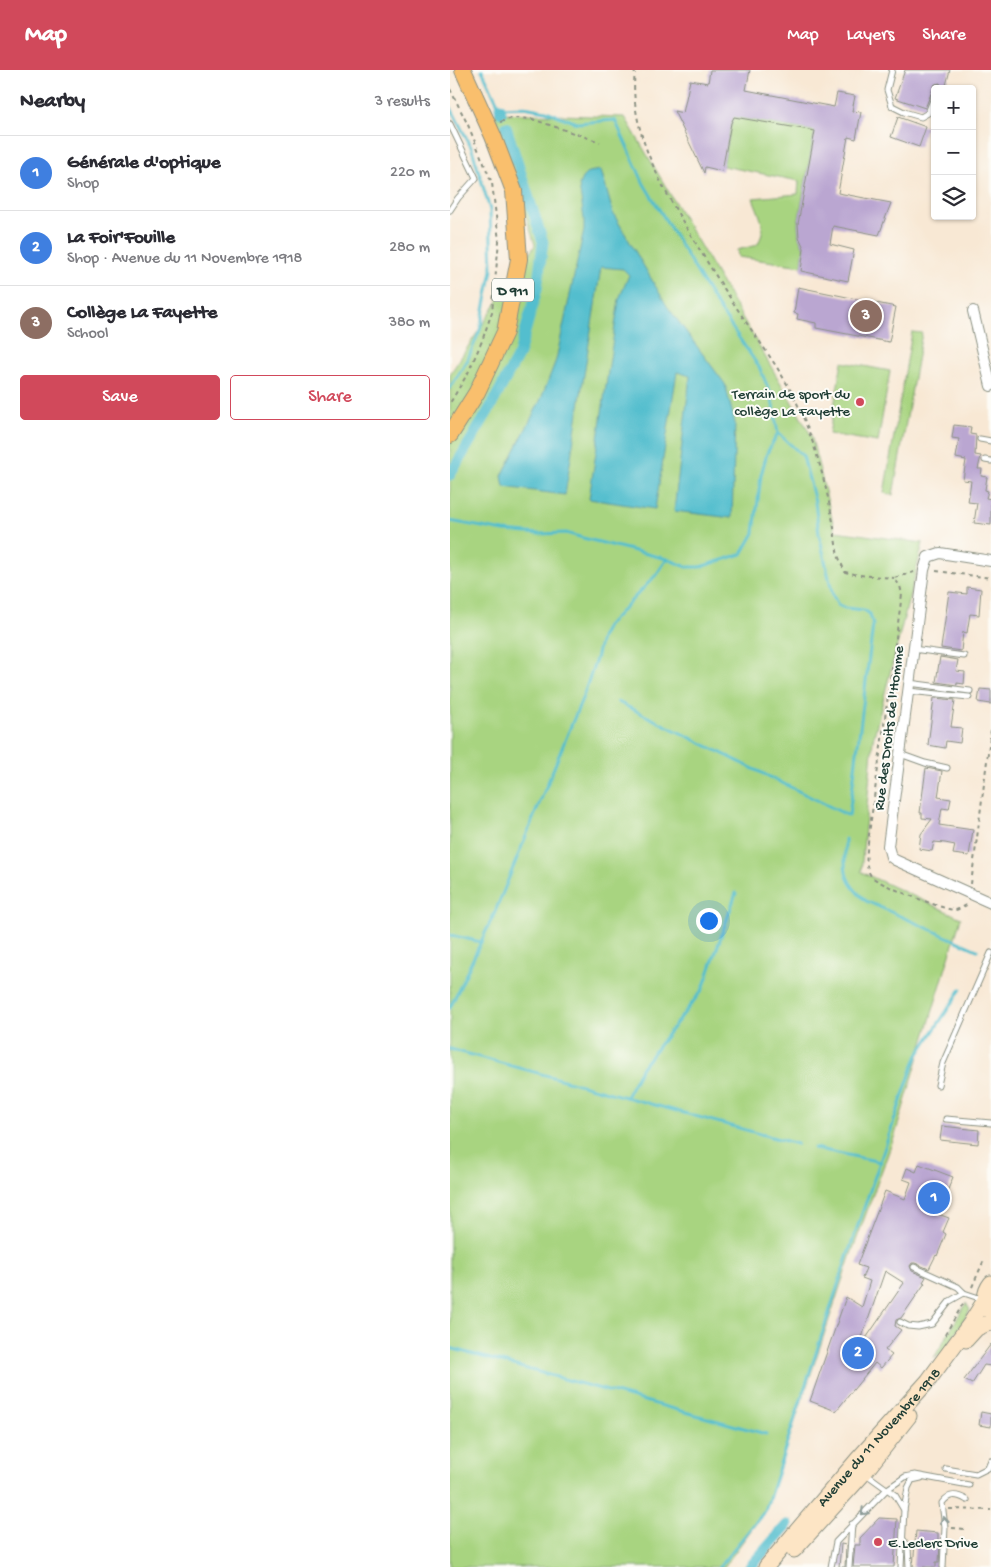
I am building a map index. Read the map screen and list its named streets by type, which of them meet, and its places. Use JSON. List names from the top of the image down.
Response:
{
  "streets": {
    "main road": ["D 911", "Avenue du 11 Novembre 1918"],
    "street": ["Rue des Droits de l'Homme"]
  },
  "places": ["Terrain de sport du collège La Fayette", "E.Leclerc Drive"],
  "page": {
    "header": "Map",
    "nav": ["Map", "Layers", "Share"],
    "heading": ["Nearby", "3 results"],
    "map_buttons": ["+", "−"],
    "list": [
      {
        "mark": "1",
        "name": "Générale d'optique",
        "note": "Shop",
        "value": "220 m"
      },
      {
        "mark": "2",
        "name": "La Foir'Fouille",
        "note": "Shop · Avenue du 11 Novembre 1918",
        "value": "280 m"
      },
      {
        "mark": "3",
        "name": "Collège La Fayette",
        "note": "School",
        "value": "380 m"
      }
    ],
    "pins": ["3", "1", "2"],
    "buttons": ["Save", "Share"]
  }
}
